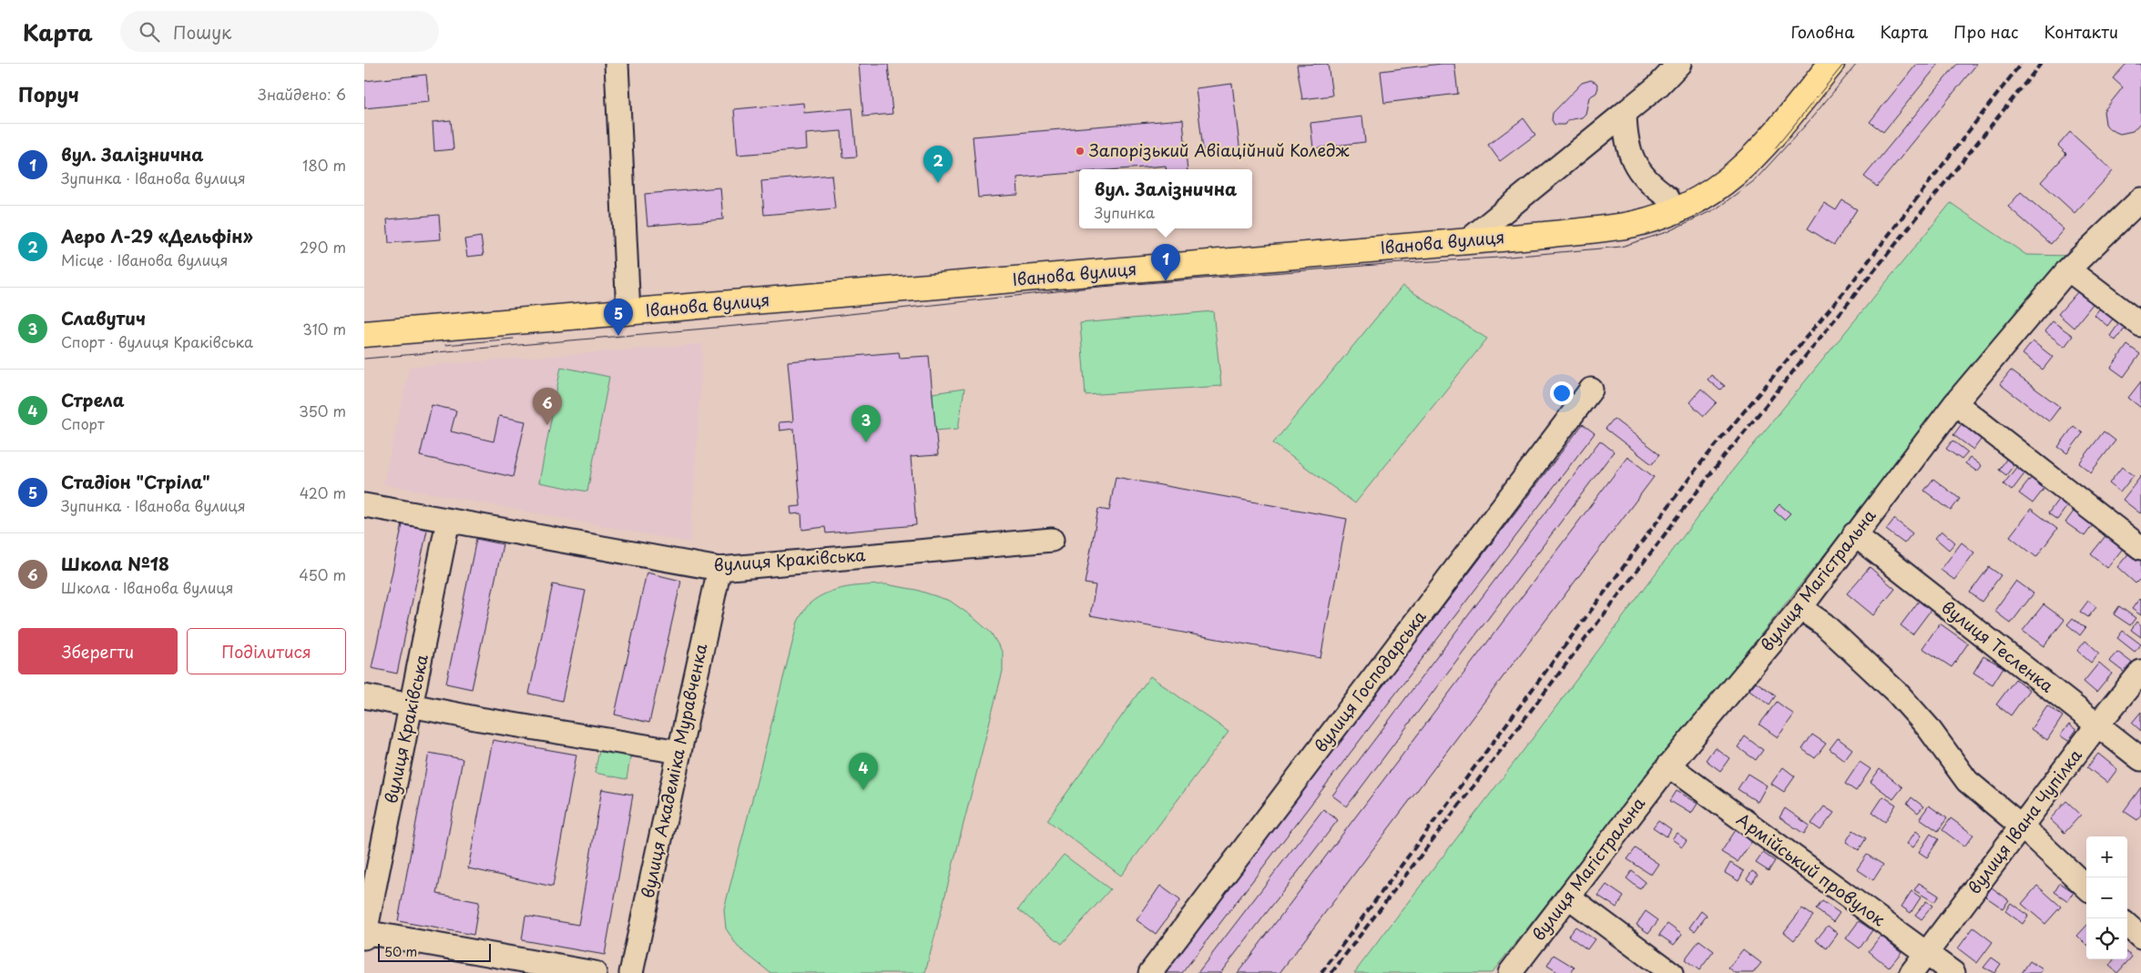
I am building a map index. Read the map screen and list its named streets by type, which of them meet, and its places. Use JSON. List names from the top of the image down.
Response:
{
  "streets": {
    "main road": ["Іванова вулиця"],
    "street": [
      "вулиця Краківська",
      "вулиця Магістральна",
      "вулиця Тесленка",
      "вулиця Господарська",
      "вулиця Академіка Муравченка",
      "вулиця Івана Чупілка",
      "Армійський провулок"
    ]
  },
  "crossings": [
    ["вулиця Краківська", "вулиця Академіка Муравченка"],
    ["вулиця Магістральна", "вулиця Тесленка"],
    ["вулиця Магістральна", "Армійський провулок"],
    ["вулиця Тесленка", "вулиця Івана Чупілка"],
    ["вулиця Івана Чупілка", "Армійський провулок"]
  ],
  "places": ["Запорізький Авіаційний Коледж"],
  "scale_bar": "50 m",
  "page": {
    "header": "Карта",
    "search": "Пошук",
    "nav": [
      "Головна",
      "Карта",
      "Про нас",
      "Контакти"
    ],
    "heading": ["Поруч", "Знайдено: 6"],
    "list": [
      {
        "mark": "1",
        "name": "вул. Залізнична",
        "note": "Зупинка · Іванова вулиця",
        "value": "180 m"
      },
      {
        "mark": "2",
        "name": "Аеро Л-29 «Дельфін»",
        "note": "Місце · Іванова вулиця",
        "value": "290 m"
      },
      {
        "mark": "3",
        "name": "Славутич",
        "note": "Спорт · вулиця Краківська",
        "value": "310 m"
      },
      {
        "mark": "4",
        "name": "Стрела",
        "note": "Спорт",
        "value": "350 m"
      },
      {
        "mark": "5",
        "name": "Стадіон \"Стріла\"",
        "note": "Зупинка · Іванова вулиця",
        "value": "420 m"
      },
      {
        "mark": "6",
        "name": "Школа №18",
        "note": "Школа · Іванова вулиця",
        "value": "450 m"
      }
    ],
    "pins": [
      "2",
      "1",
      "5",
      "6",
      "3",
      "4"
    ],
    "popup": ["вул. Залізнична", "Зупинка"],
    "buttons": ["Зберегти", "Поділитися"],
    "map_buttons": ["+", "−"],
    "scale": "50 m"
  }
}
